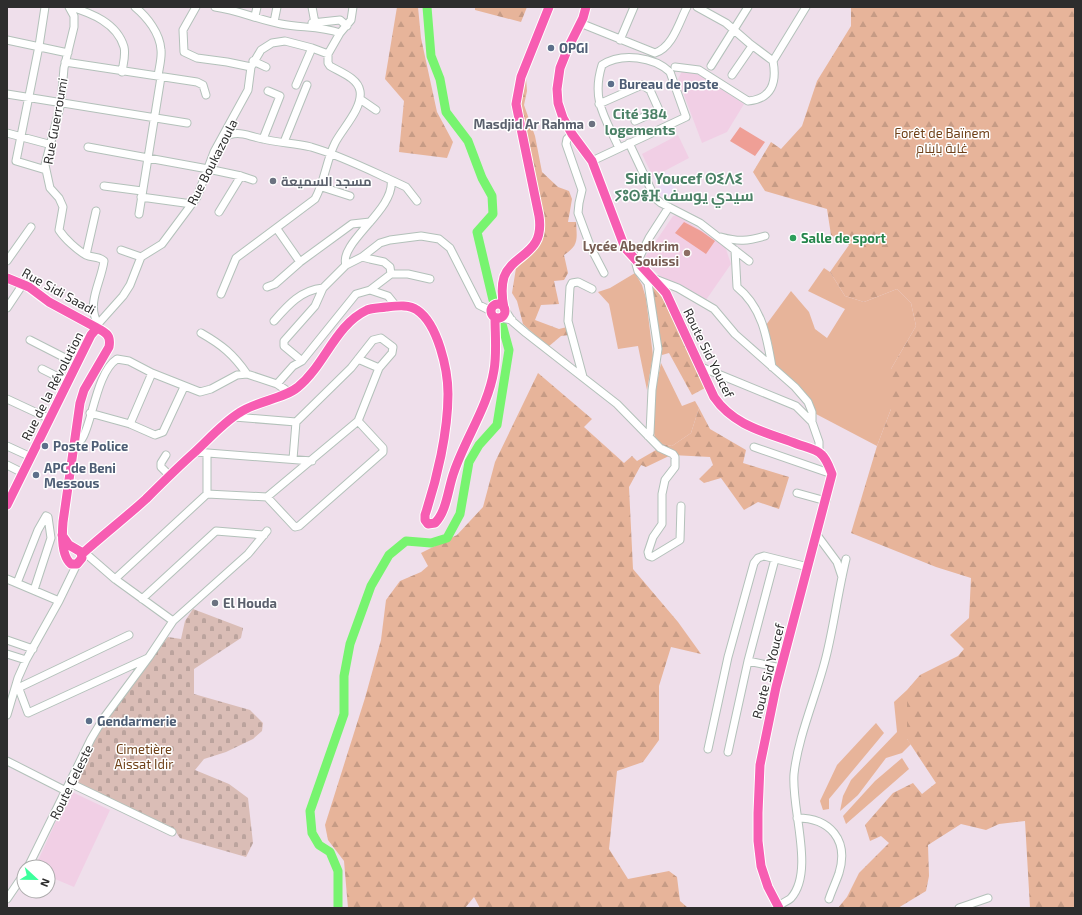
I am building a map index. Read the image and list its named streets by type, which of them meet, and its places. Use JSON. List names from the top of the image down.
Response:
{
  "streets": {
    "main road": ["Rue Sidi Saadi", "Route Sid Youcef", "Rue de la Révolution"],
    "street": ["Rue Guerroumi", "Rue Boukazoula", "Route Celeste"]
  },
  "crossings": [
    ["Rue Guerroumi", "Rue Sidi Saadi"],
    ["Rue Guerroumi", "Rue de la Révolution"],
    ["Rue Sidi Saadi", "Rue de la Révolution"]
  ],
  "districts": ["Cité 384 logements", "Sidi Youcef ⵙⵉⴷⵉ ⵢⵓⵙⴻⴼ سيدي يوسف"],
  "parks": ["Forêt de Baïnem غابة باينام", "Cimetière Aissat Idir"],
  "places": [
    "OPGI",
    "Bureau de poste",
    "Masdjid Ar Rahma",
    "مسجد السميعة",
    "Salle de sport",
    "Lycée Abedkrim Souissi",
    "Poste Police",
    "APC de Beni Messous",
    "El Houda",
    "Gendarmerie"
  ],
  "north": "right"
}
